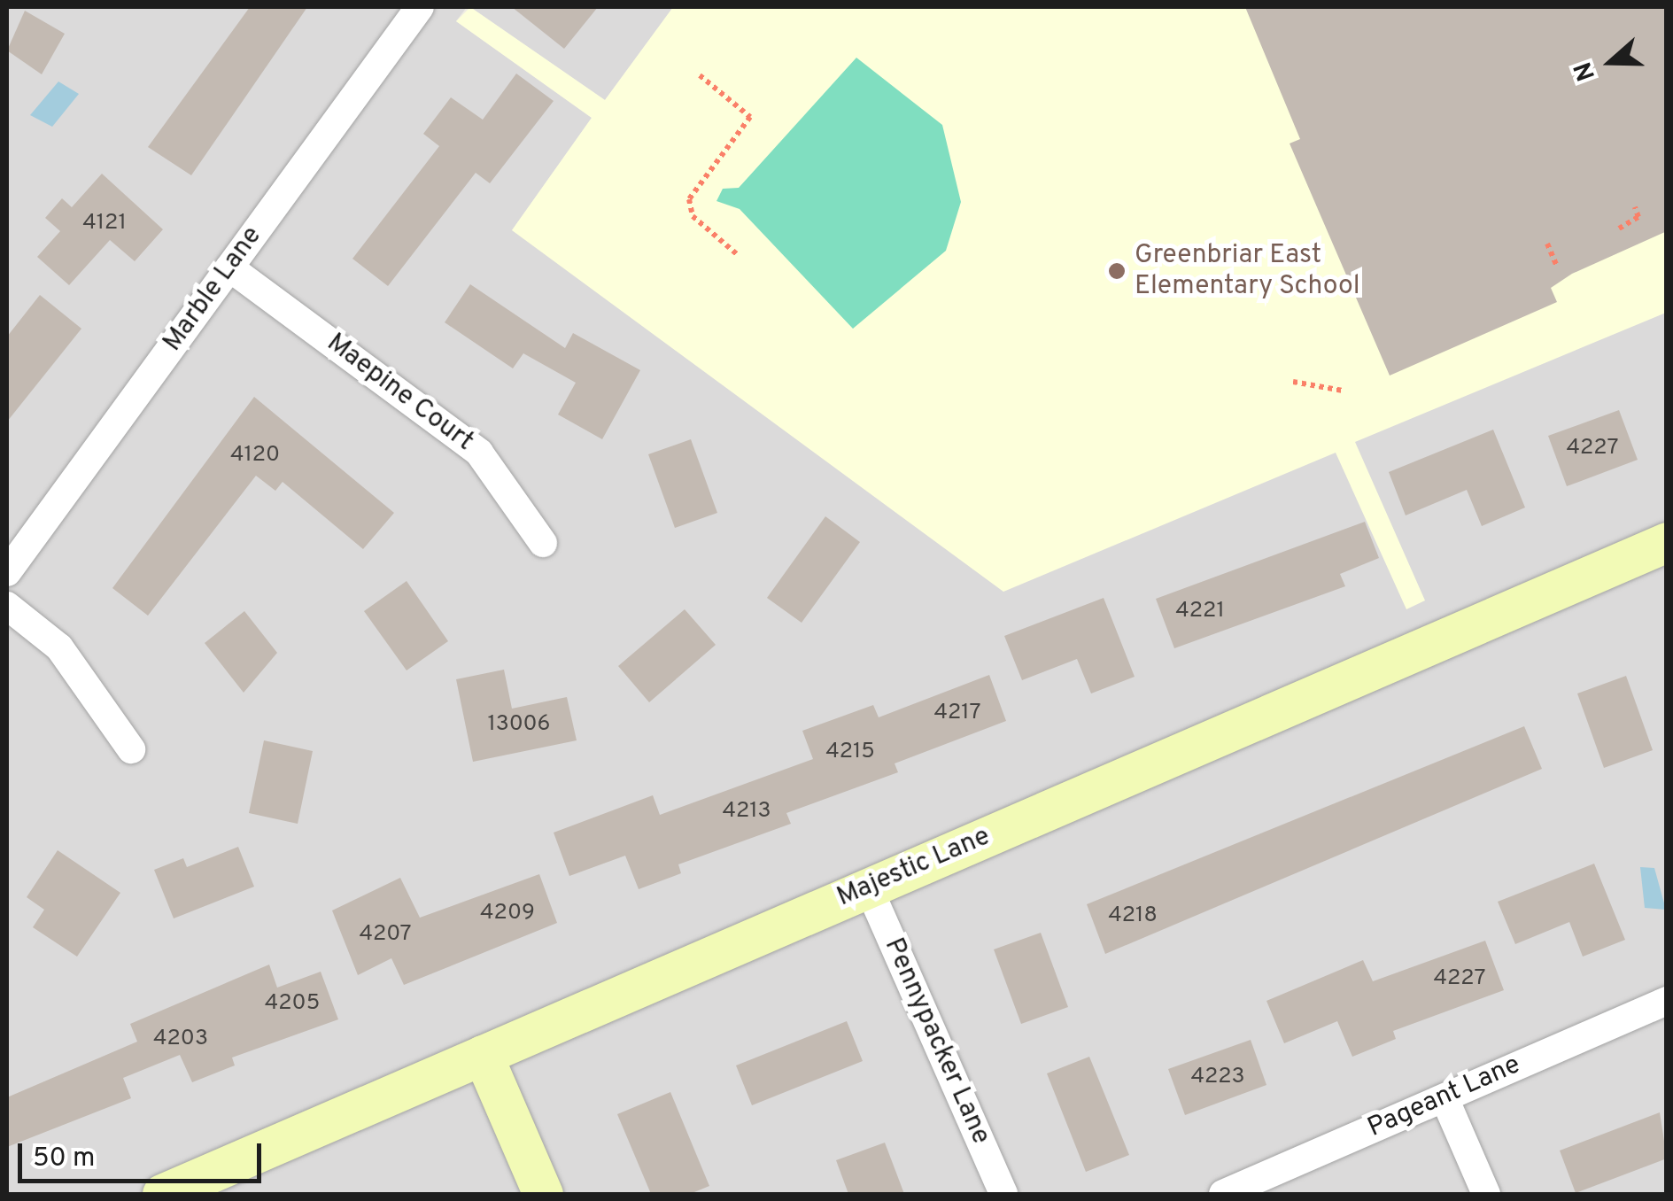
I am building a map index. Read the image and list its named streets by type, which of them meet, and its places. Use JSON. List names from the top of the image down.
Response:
{
  "streets": {
    "street": [
      "Marble Lane",
      "Maepine Court",
      "Majestic Lane",
      "Pennypacker Lane",
      "Pageant Lane"
    ]
  },
  "crossings": [
    ["Marble Lane", "Maepine Court"],
    ["Majestic Lane", "Pennypacker Lane"]
  ],
  "places": ["Greenbriar East Elementary School"],
  "house_numbers": [
    "4121",
    "4227",
    "4120",
    "4221",
    "4217",
    "13006",
    "4215",
    "4213",
    "4209",
    "4218",
    "4207",
    "4227",
    "4205",
    "4203",
    "4223"
  ],
  "scale_bar": "50 m",
  "north": "left"
}
